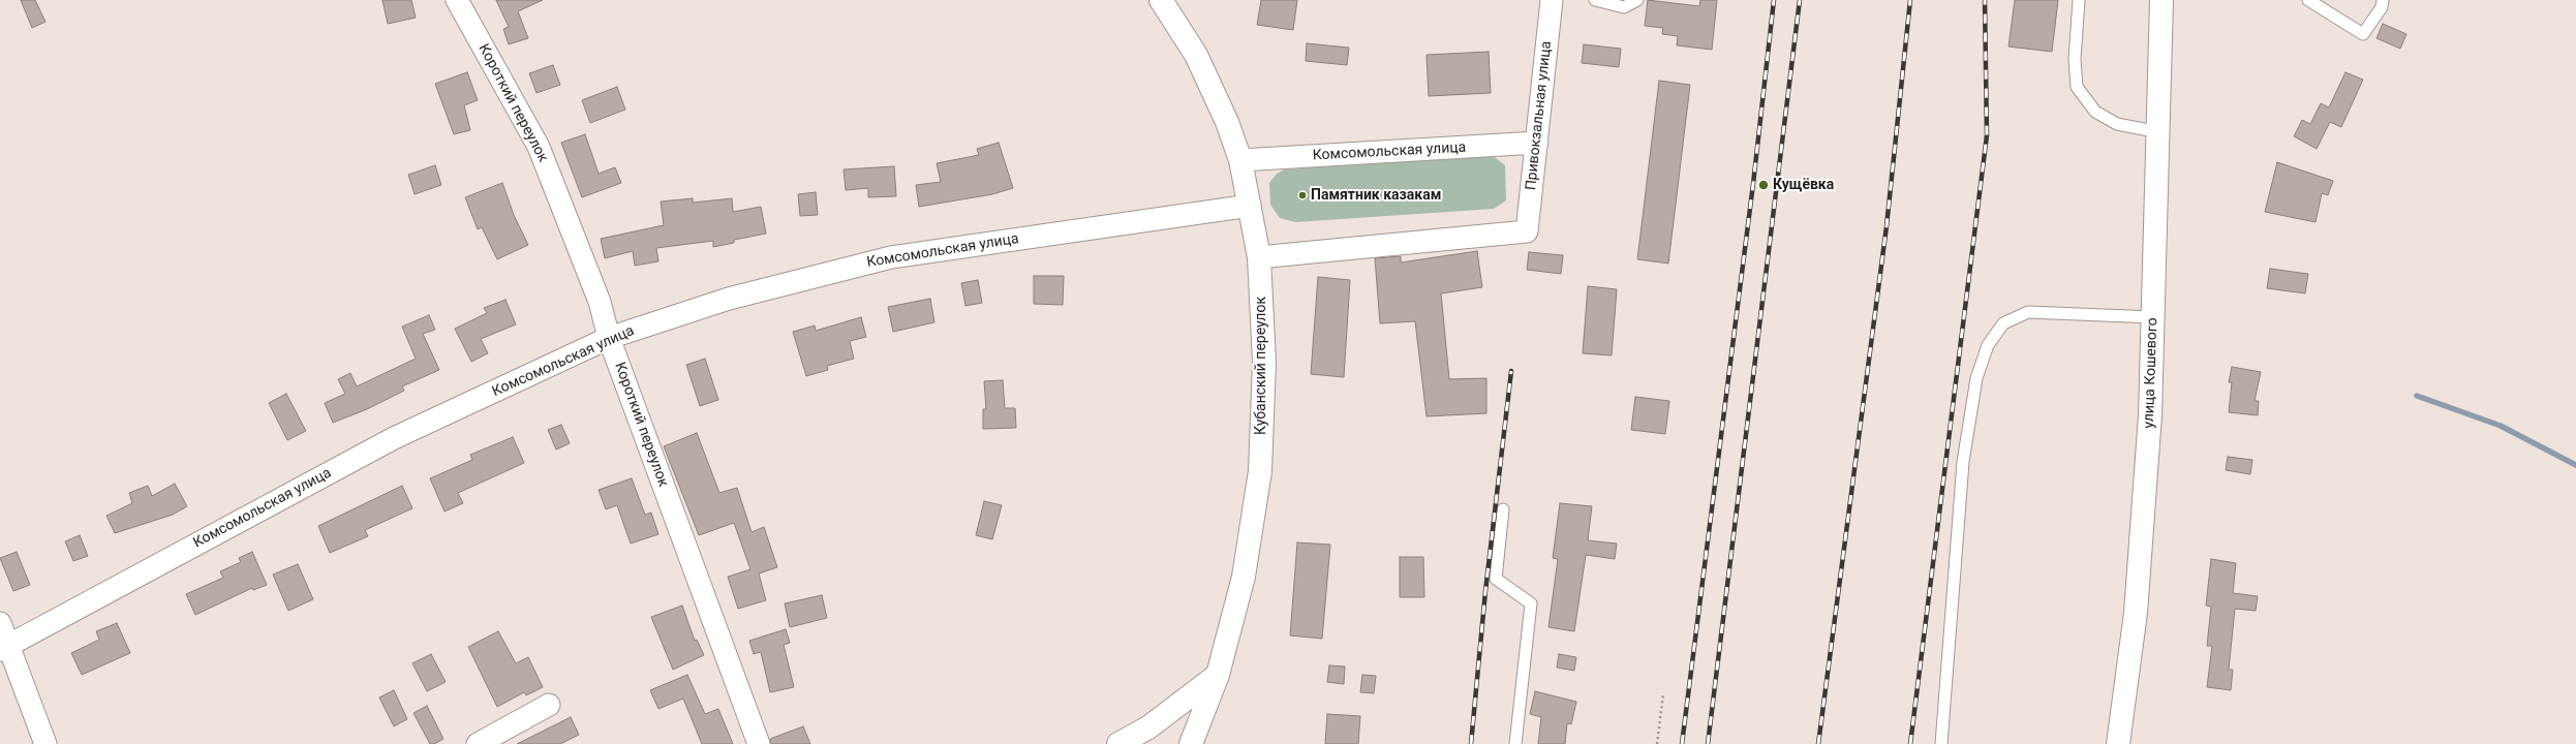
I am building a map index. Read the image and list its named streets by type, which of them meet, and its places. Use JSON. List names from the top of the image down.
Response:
{
  "streets": {
    "street": [
      "Короткий переулок",
      "Привокзальная улица",
      "Комсомольская улица",
      "Кубанский переулок",
      "улица Кошевого"
    ]
  },
  "crossings": [
    ["Короткий переулок", "Комсомольская улица"],
    ["Привокзальная улица", "Комсомольская улица"],
    ["Привокзальная улица", "Кубанский переулок"],
    ["Комсомольская улица", "Кубанский переулок"]
  ],
  "places": ["Кущёвка", "Памятник казакам"]
}
